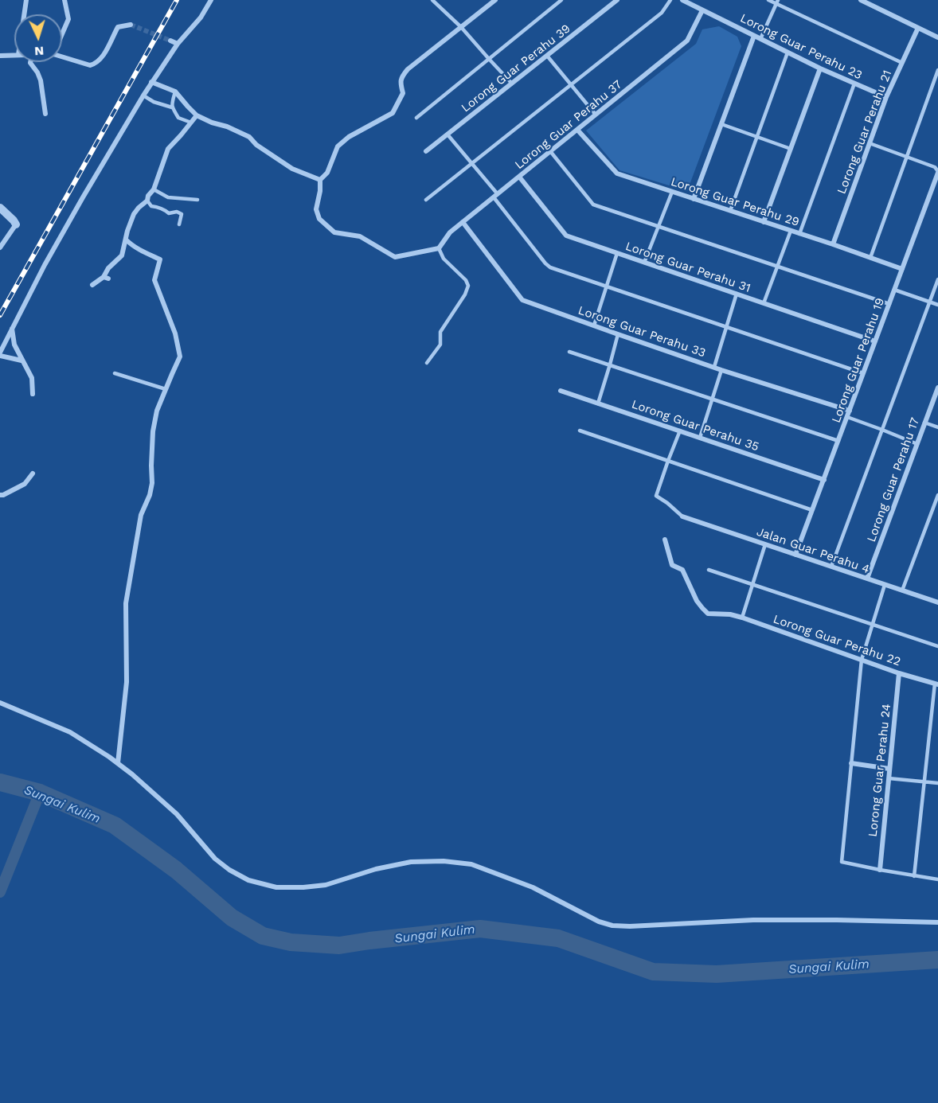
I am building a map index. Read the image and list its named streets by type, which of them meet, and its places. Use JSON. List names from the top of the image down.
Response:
{
  "streets": {
    "street": [
      "Lorong Guar Perahu 23",
      "Lorong Guar Perahu 39",
      "Lorong Guar Perahu 37",
      "Lorong Guar Perahu 21",
      "Lorong Guar Perahu 29",
      "Lorong Guar Perahu 31",
      "Lorong Guar Perahu 33",
      "Lorong Guar Perahu 19",
      "Lorong Guar Perahu 35",
      "Lorong Guar Perahu 17",
      "Jalan Guar Perahu 4",
      "Lorong Guar Perahu 22",
      "Lorong Guar Perahu 24"
    ]
  },
  "crossings": [
    ["Lorong Guar Perahu 23", "Lorong Guar Perahu 37"],
    ["Lorong Guar Perahu 23", "Lorong Guar Perahu 21"],
    ["Lorong Guar Perahu 37", "Lorong Guar Perahu 29"],
    ["Lorong Guar Perahu 37", "Lorong Guar Perahu 31"],
    ["Lorong Guar Perahu 37", "Lorong Guar Perahu 33"],
    ["Lorong Guar Perahu 21", "Lorong Guar Perahu 29"],
    ["Lorong Guar Perahu 29", "Lorong Guar Perahu 19"],
    ["Lorong Guar Perahu 31", "Lorong Guar Perahu 19"],
    ["Lorong Guar Perahu 33", "Lorong Guar Perahu 19"],
    ["Lorong Guar Perahu 19", "Lorong Guar Perahu 35"],
    ["Lorong Guar Perahu 19", "Jalan Guar Perahu 4"],
    ["Lorong Guar Perahu 17", "Jalan Guar Perahu 4"],
    ["Lorong Guar Perahu 22", "Lorong Guar Perahu 24"]
  ],
  "water": ["Sungai Kulim"],
  "north": "bottom"
}
